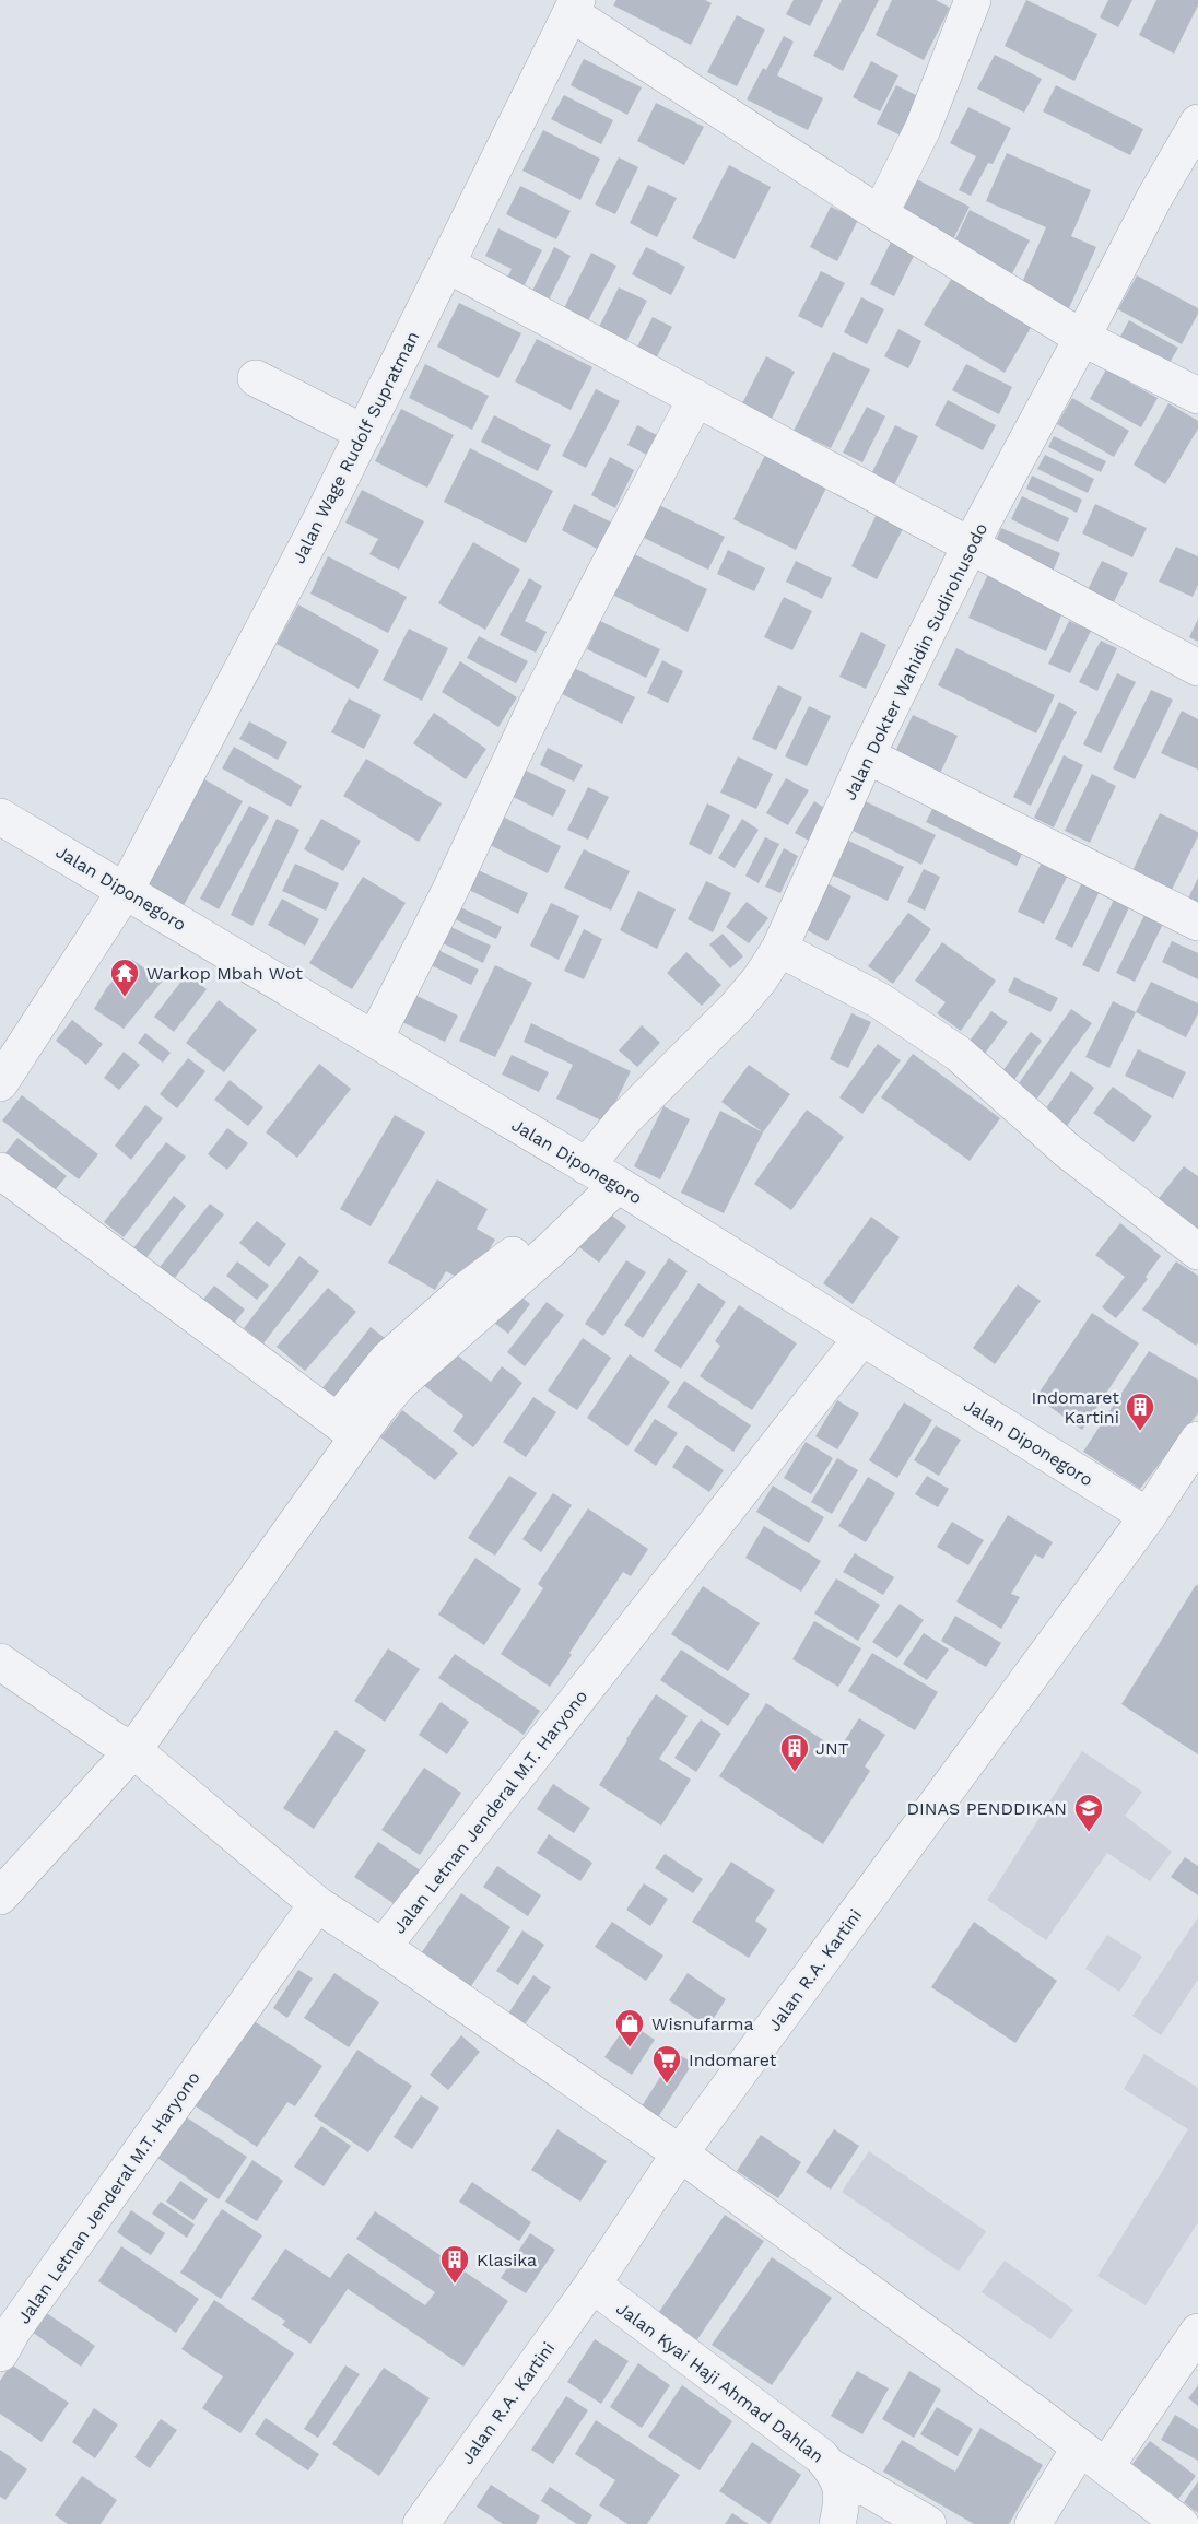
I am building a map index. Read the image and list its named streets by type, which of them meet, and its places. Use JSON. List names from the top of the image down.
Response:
{
  "streets": {
    "street": [
      "Jalan Wage Rudolf Supratman",
      "Jalan Dokter Wahidin Sudirohusodo",
      "Jalan Diponegoro",
      "Jalan Letnan Jenderal M.T. Haryono",
      "Jalan R.A. Kartini",
      "Jalan Kyai Haji Ahmad Dahlan"
    ]
  },
  "crossings": [
    ["Jalan Wage Rudolf Supratman", "Jalan Diponegoro"],
    ["Jalan Dokter Wahidin Sudirohusodo", "Jalan Diponegoro"],
    ["Jalan Diponegoro", "Jalan Letnan Jenderal M.T. Haryono"],
    ["Jalan Diponegoro", "Jalan R.A. Kartini"],
    ["Jalan R.A. Kartini", "Jalan Kyai Haji Ahmad Dahlan"]
  ],
  "places": {
    "temple": ["Warkop Mbah Wot"],
    "building": ["Indomaret Kartini", "JNT", "Klasika"],
    "school or university": ["DINAS PENDDIKAN"],
    "shop": ["Wisnufarma"],
    "supermarket": ["Indomaret"]
  }
}
